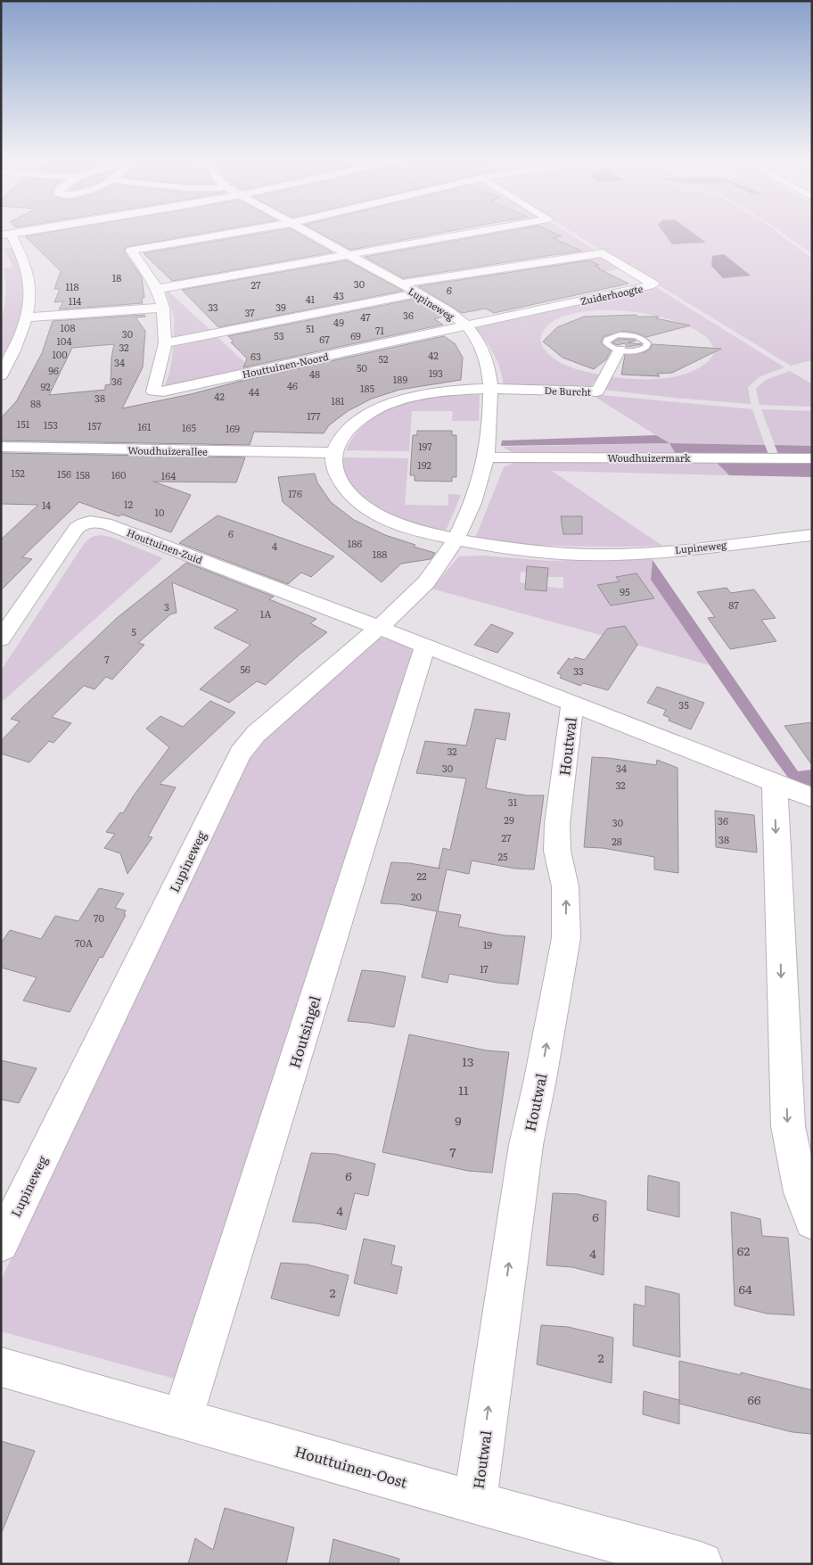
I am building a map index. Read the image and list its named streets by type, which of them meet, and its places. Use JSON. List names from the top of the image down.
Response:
{
  "streets": {
    "main road": [
      "Zuiderhoogte",
      "Lupineweg",
      "Houttuinen-Noord",
      "De Burcht",
      "Woudhuizerallee",
      "Woudhuizermark",
      "Houttuinen-Zuid",
      "Houtwal",
      "Houtsingel",
      "Houttuinen-Oost"
    ]
  },
  "crossings": [
    ["Zuiderhoogte", "Lupineweg"],
    ["Zuiderhoogte", "Houttuinen-Noord"],
    ["Lupineweg", "Houttuinen-Noord"],
    ["Lupineweg", "De Burcht"],
    ["Lupineweg", "Woudhuizermark"],
    ["Lupineweg", "Houttuinen-Zuid"],
    ["Lupineweg", "Houtwal"],
    ["Houttuinen-Zuid", "Houtwal"],
    ["Houtwal", "Houtsingel"],
    ["Houtwal", "Houttuinen-Oost"],
    ["Houtsingel", "Houttuinen-Oost"]
  ],
  "one_way": ["Houtwal"],
  "house_numbers": [
    "18",
    "30",
    "27",
    "118",
    "6",
    "43",
    "41",
    "114",
    "33",
    "39",
    "37",
    "36",
    "47",
    "49",
    "108",
    "51",
    "71",
    "30",
    "53",
    "69",
    "67",
    "104",
    "32",
    "100",
    "42",
    "63",
    "52",
    "34",
    "50",
    "96",
    "193",
    "48",
    "189",
    "36",
    "46",
    "92",
    "185",
    "44",
    "42",
    "38",
    "181",
    "88",
    "177",
    "151",
    "153",
    "157",
    "161",
    "165",
    "169",
    "197",
    "192",
    "152",
    "156",
    "158",
    "160",
    "164",
    "176",
    "12",
    "14",
    "10",
    "6",
    "186",
    "4",
    "188",
    "95",
    "87",
    "3",
    "1A",
    "5",
    "7",
    "56",
    "33",
    "35",
    "32",
    "30",
    "34",
    "32",
    "31",
    "29",
    "36",
    "30",
    "27",
    "38",
    "28",
    "25",
    "22",
    "20",
    "70",
    "70A",
    "19",
    "17",
    "13",
    "11",
    "9",
    "7",
    "6",
    "4",
    "6",
    "62",
    "4",
    "64",
    "2",
    "2",
    "66"
  ]
}
